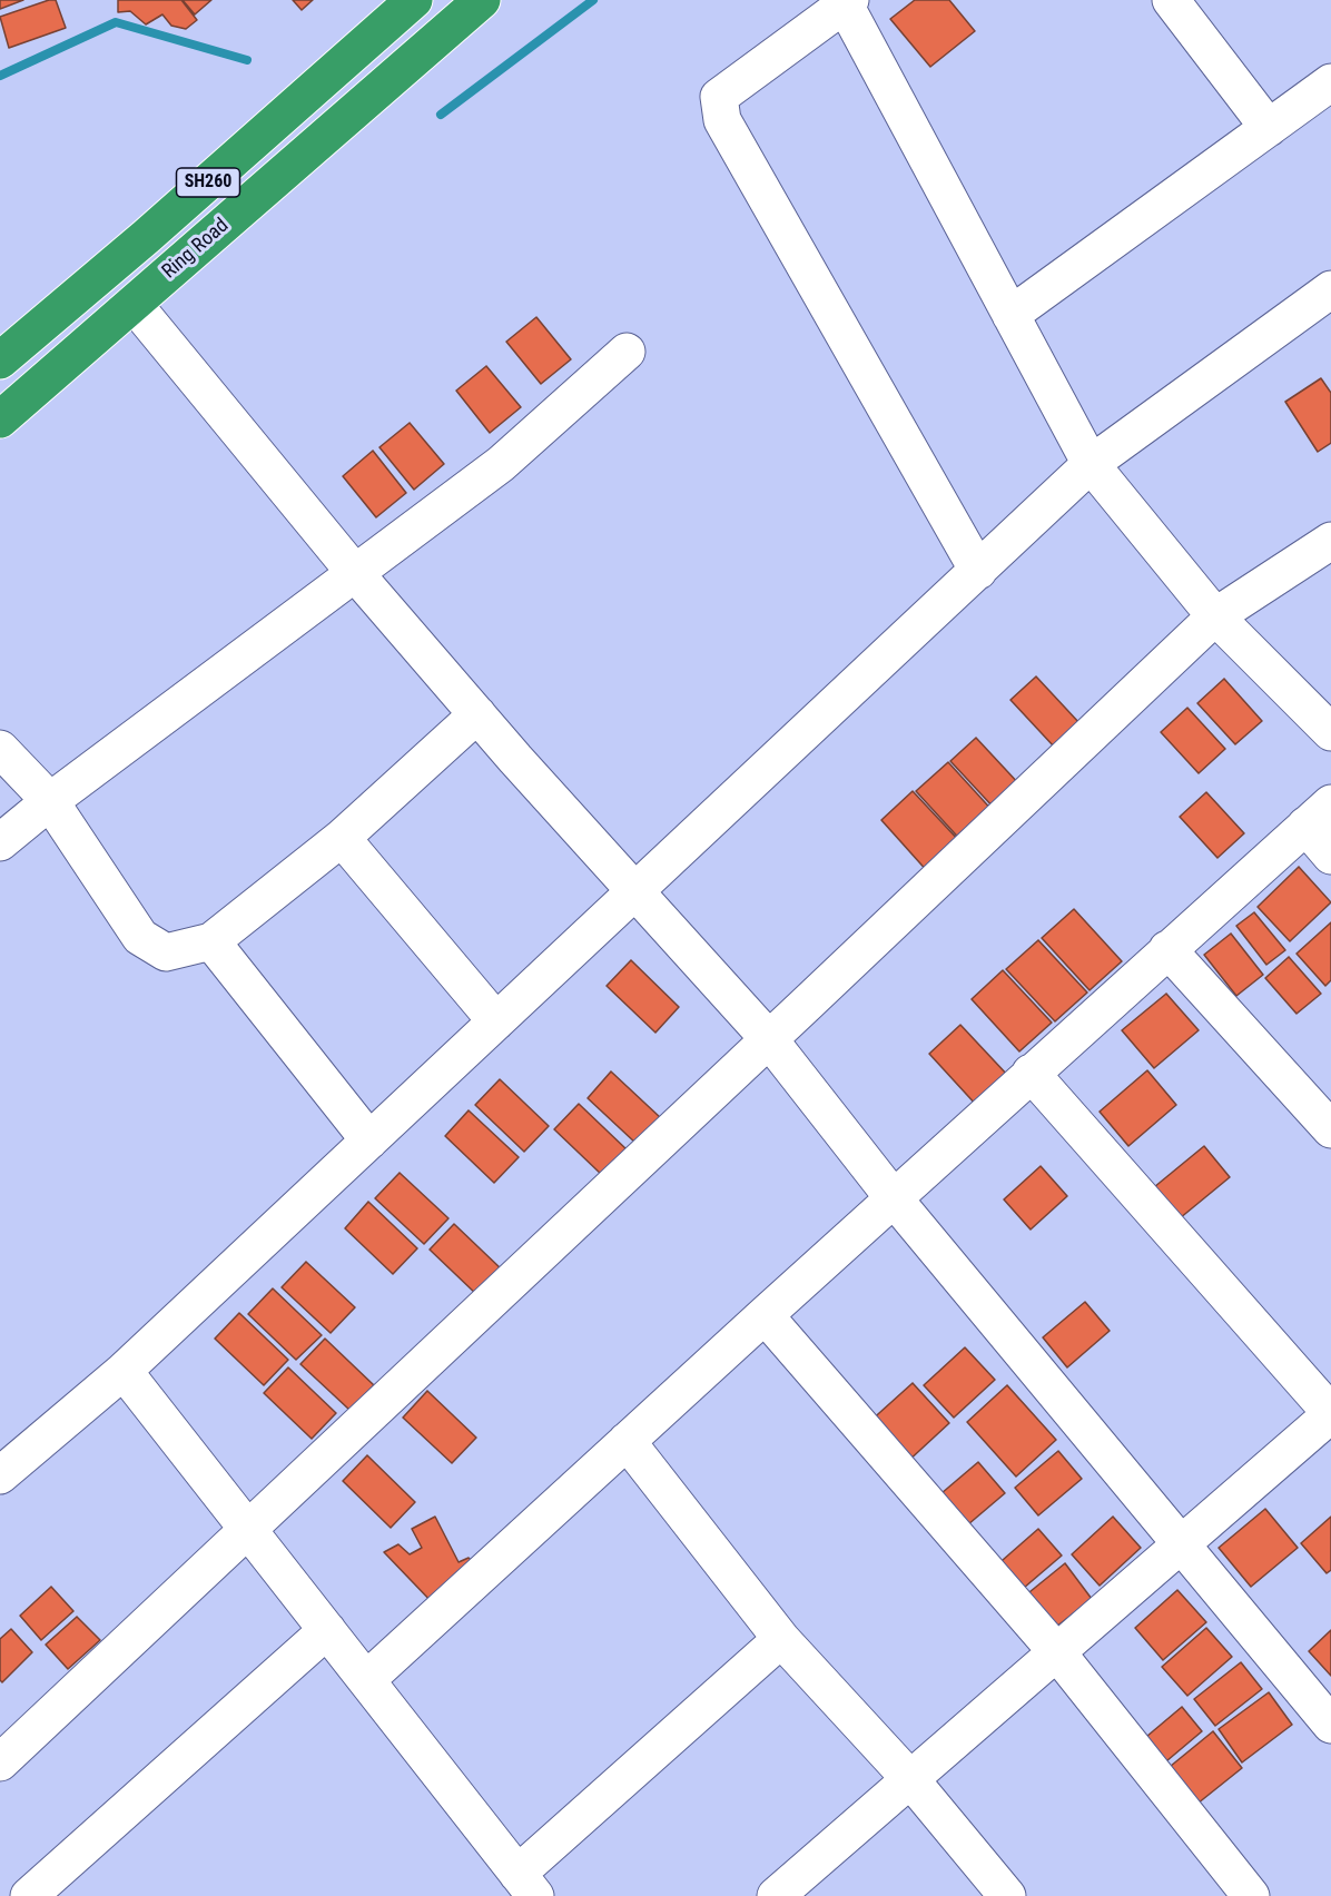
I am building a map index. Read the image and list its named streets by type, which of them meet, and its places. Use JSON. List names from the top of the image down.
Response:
{
  "streets": {
    "highway": ["SH260", "Ring Road"]
  }
}
